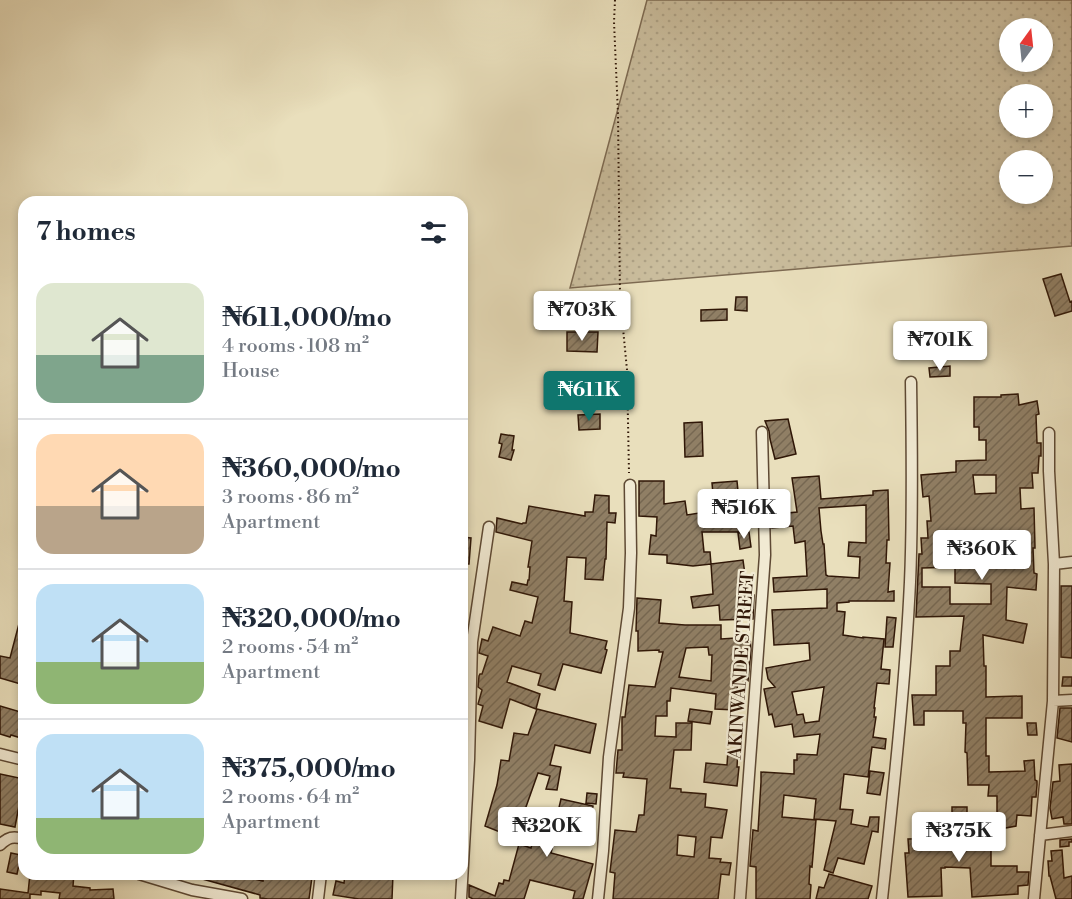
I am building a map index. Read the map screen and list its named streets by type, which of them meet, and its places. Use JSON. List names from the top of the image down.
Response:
{
  "streets": {
    "street": ["AKINWANDE STREET"]
  },
  "north": "top",
  "page": {
    "map_buttons": ["+", "−"],
    "heading": "7 homes",
    "list": [
      {
        "name": "₦611,000/mo",
        "note": "4 rooms · 108 m² · House"
      },
      {
        "name": "₦360,000/mo",
        "note": "3 rooms · 86 m² · Apartment"
      },
      {
        "name": "₦320,000/mo",
        "note": "2 rooms · 54 m² · Apartment"
      },
      {
        "name": "₦375,000/mo",
        "note": "2 rooms · 64 m² · Apartment"
      }
    ],
    "price": [
      "₦703K",
      "₦701K",
      "₦611K",
      "₦516K",
      "₦360K",
      "₦320K",
      "₦375K"
    ]
  }
}
